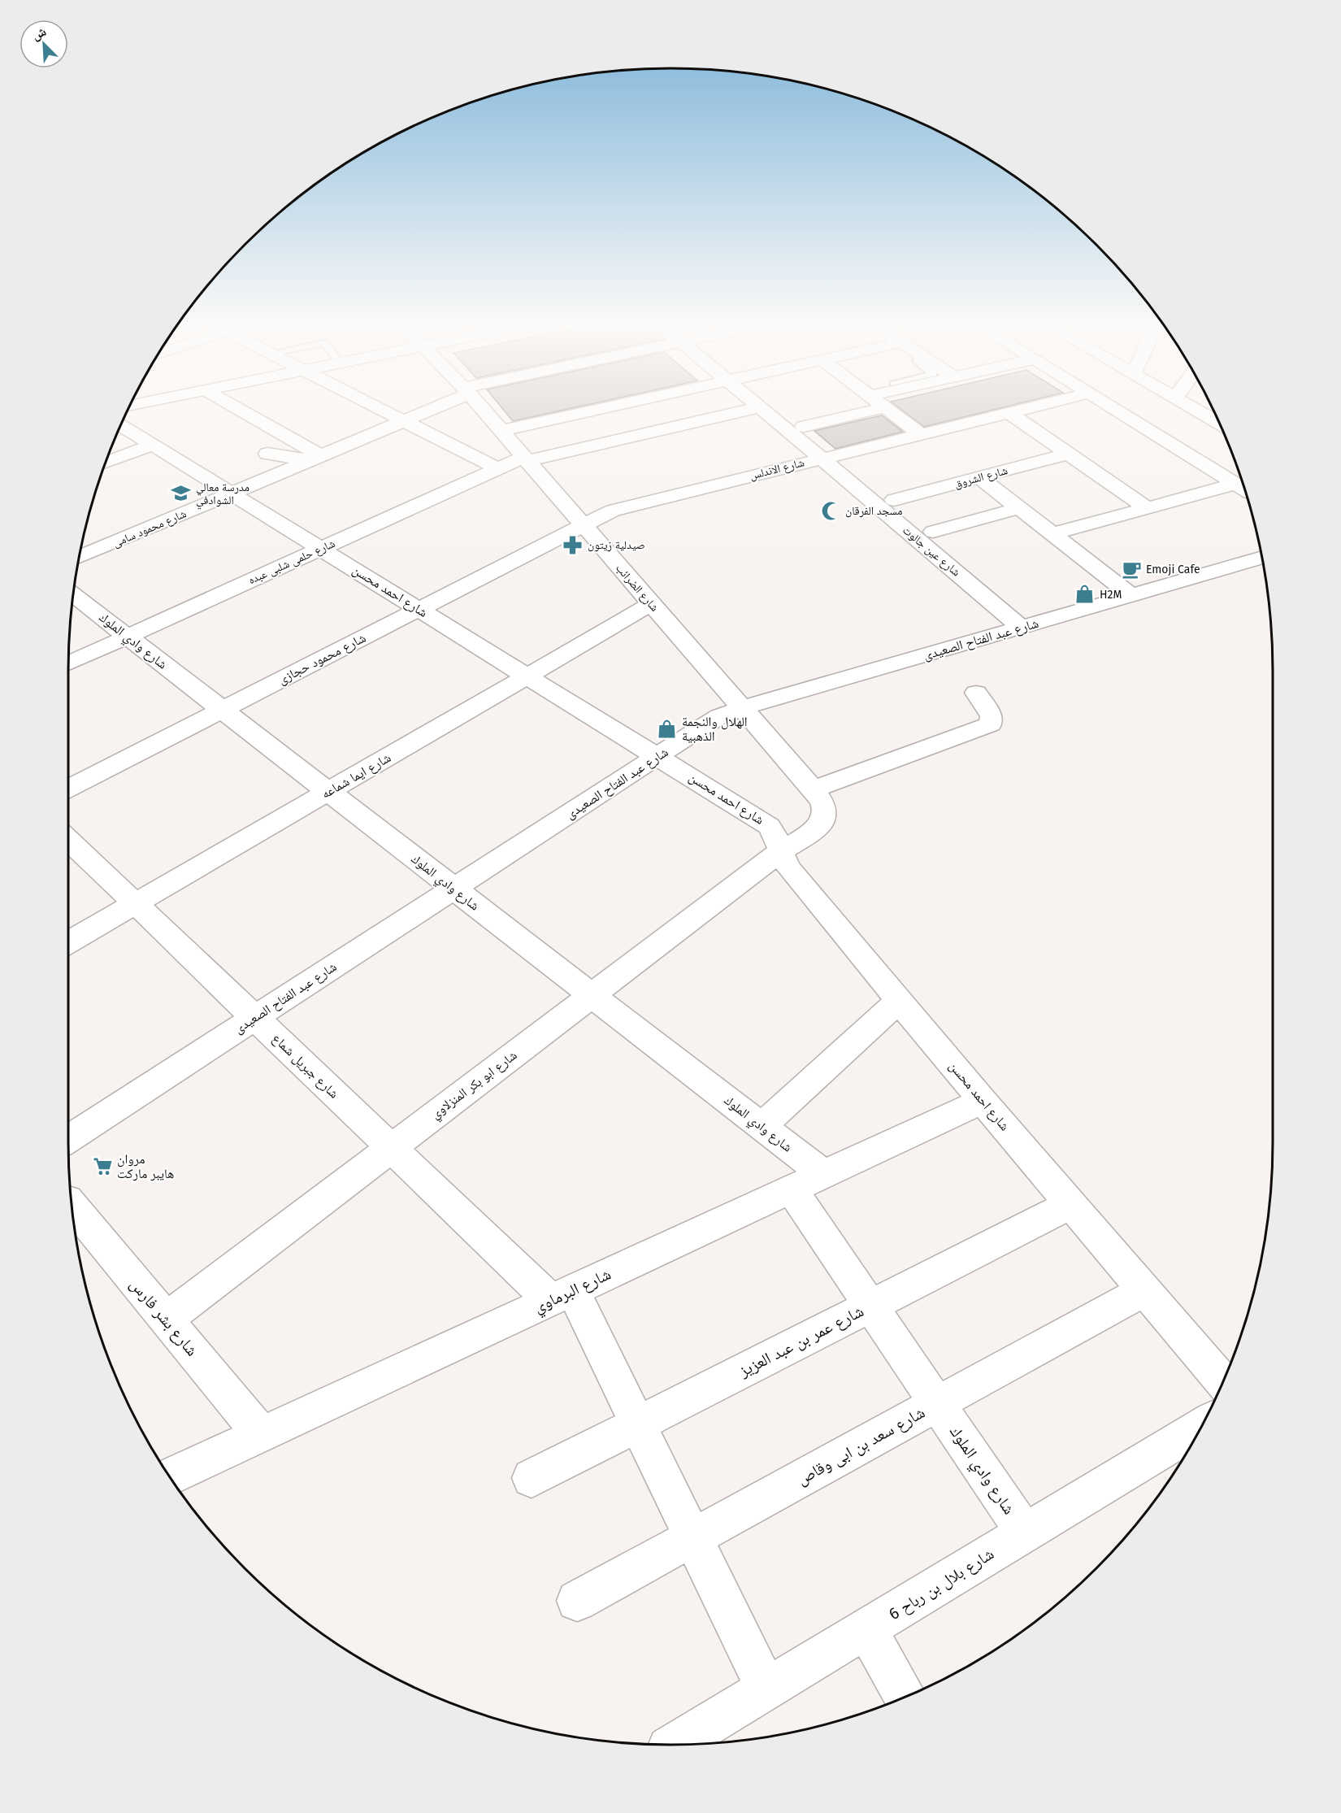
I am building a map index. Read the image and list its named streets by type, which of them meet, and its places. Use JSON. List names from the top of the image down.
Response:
{
  "streets": {
    "street": [
      "شارع الاندلس",
      "شارع الشروق",
      "شارع محمود سامى",
      "شارع عين جالوت",
      "شارع حلمى شلبى عبده",
      "شارع الضرائب",
      "شارع احمد محسن",
      "شارع عبد الفتاح الصعيدى",
      "شارع وادي الملوك",
      "شارع محمود حجازى",
      "شارع ايما شماعه",
      "شارع جبريل شماع",
      "شارع ابو بكر المنزلاوي",
      "شارع البرماوي",
      "شارع بشر فارس",
      "شارع عمر بن عبد العزيز",
      "شارع سعد بن ابى وقاص",
      "شارع بلال بن رباح 6"
    ]
  },
  "crossings": [
    ["شارع الاندلس", "شارع عين جالوت"],
    ["شارع الاندلس", "شارع الضرائب"],
    ["شارع الاندلس", "شارع محمود حجازى"],
    ["شارع الشروق", "شارع عين جالوت"],
    ["شارع محمود سامى", "شارع احمد محسن"],
    ["شارع عين جالوت", "شارع عبد الفتاح الصعيدى"],
    ["شارع حلمى شلبى عبده", "شارع الضرائب"],
    ["شارع حلمى شلبى عبده", "شارع احمد محسن"],
    ["شارع حلمى شلبى عبده", "شارع وادي الملوك"],
    ["شارع الضرائب", "شارع احمد محسن"],
    ["شارع الضرائب", "شارع عبد الفتاح الصعيدى"],
    ["شارع الضرائب", "شارع محمود حجازى"],
    ["شارع الضرائب", "شارع ايما شماعه"],
    ["شارع الضرائب", "شارع ابو بكر المنزلاوي"],
    ["شارع احمد محسن", "شارع عبد الفتاح الصعيدى"],
    ["شارع احمد محسن", "شارع محمود حجازى"],
    ["شارع احمد محسن", "شارع ايما شماعه"],
    ["شارع احمد محسن", "شارع ابو بكر المنزلاوي"],
    ["شارع احمد محسن", "شارع البرماوي"],
    ["شارع احمد محسن", "شارع عمر بن عبد العزيز"],
    ["شارع احمد محسن", "شارع سعد بن ابى وقاص"],
    ["شارع عبد الفتاح الصعيدى", "شارع وادي الملوك"],
    ["شارع عبد الفتاح الصعيدى", "شارع جبريل شماع"],
    ["شارع وادي الملوك", "شارع محمود حجازى"],
    ["شارع وادي الملوك", "شارع ايما شماعه"],
    ["شارع وادي الملوك", "شارع ابو بكر المنزلاوي"],
    ["شارع وادي الملوك", "شارع البرماوي"],
    ["شارع وادي الملوك", "شارع عمر بن عبد العزيز"],
    ["شارع وادي الملوك", "شارع سعد بن ابى وقاص"],
    ["شارع وادي الملوك", "شارع بلال بن رباح 6"],
    ["شارع ايما شماعه", "شارع جبريل شماع"],
    ["شارع جبريل شماع", "شارع ابو بكر المنزلاوي"],
    ["شارع جبريل شماع", "شارع البرماوي"],
    ["شارع ابو بكر المنزلاوي", "شارع بشر فارس"],
    ["شارع البرماوي", "شارع بشر فارس"]
  ],
  "places": {
    "school or university": ["مدرسة معالي الشوادفي"],
    "mosque": ["مسجد الفرقان"],
    "pharmacy": ["صيدلية زيتون"],
    "cafe": ["Emoji Cafe"],
    "shop": ["H2M", "الهلال والنجمة الذهبية"],
    "supermarket": ["مروان هايبر ماركت"]
  },
  "north": "top left"
}
